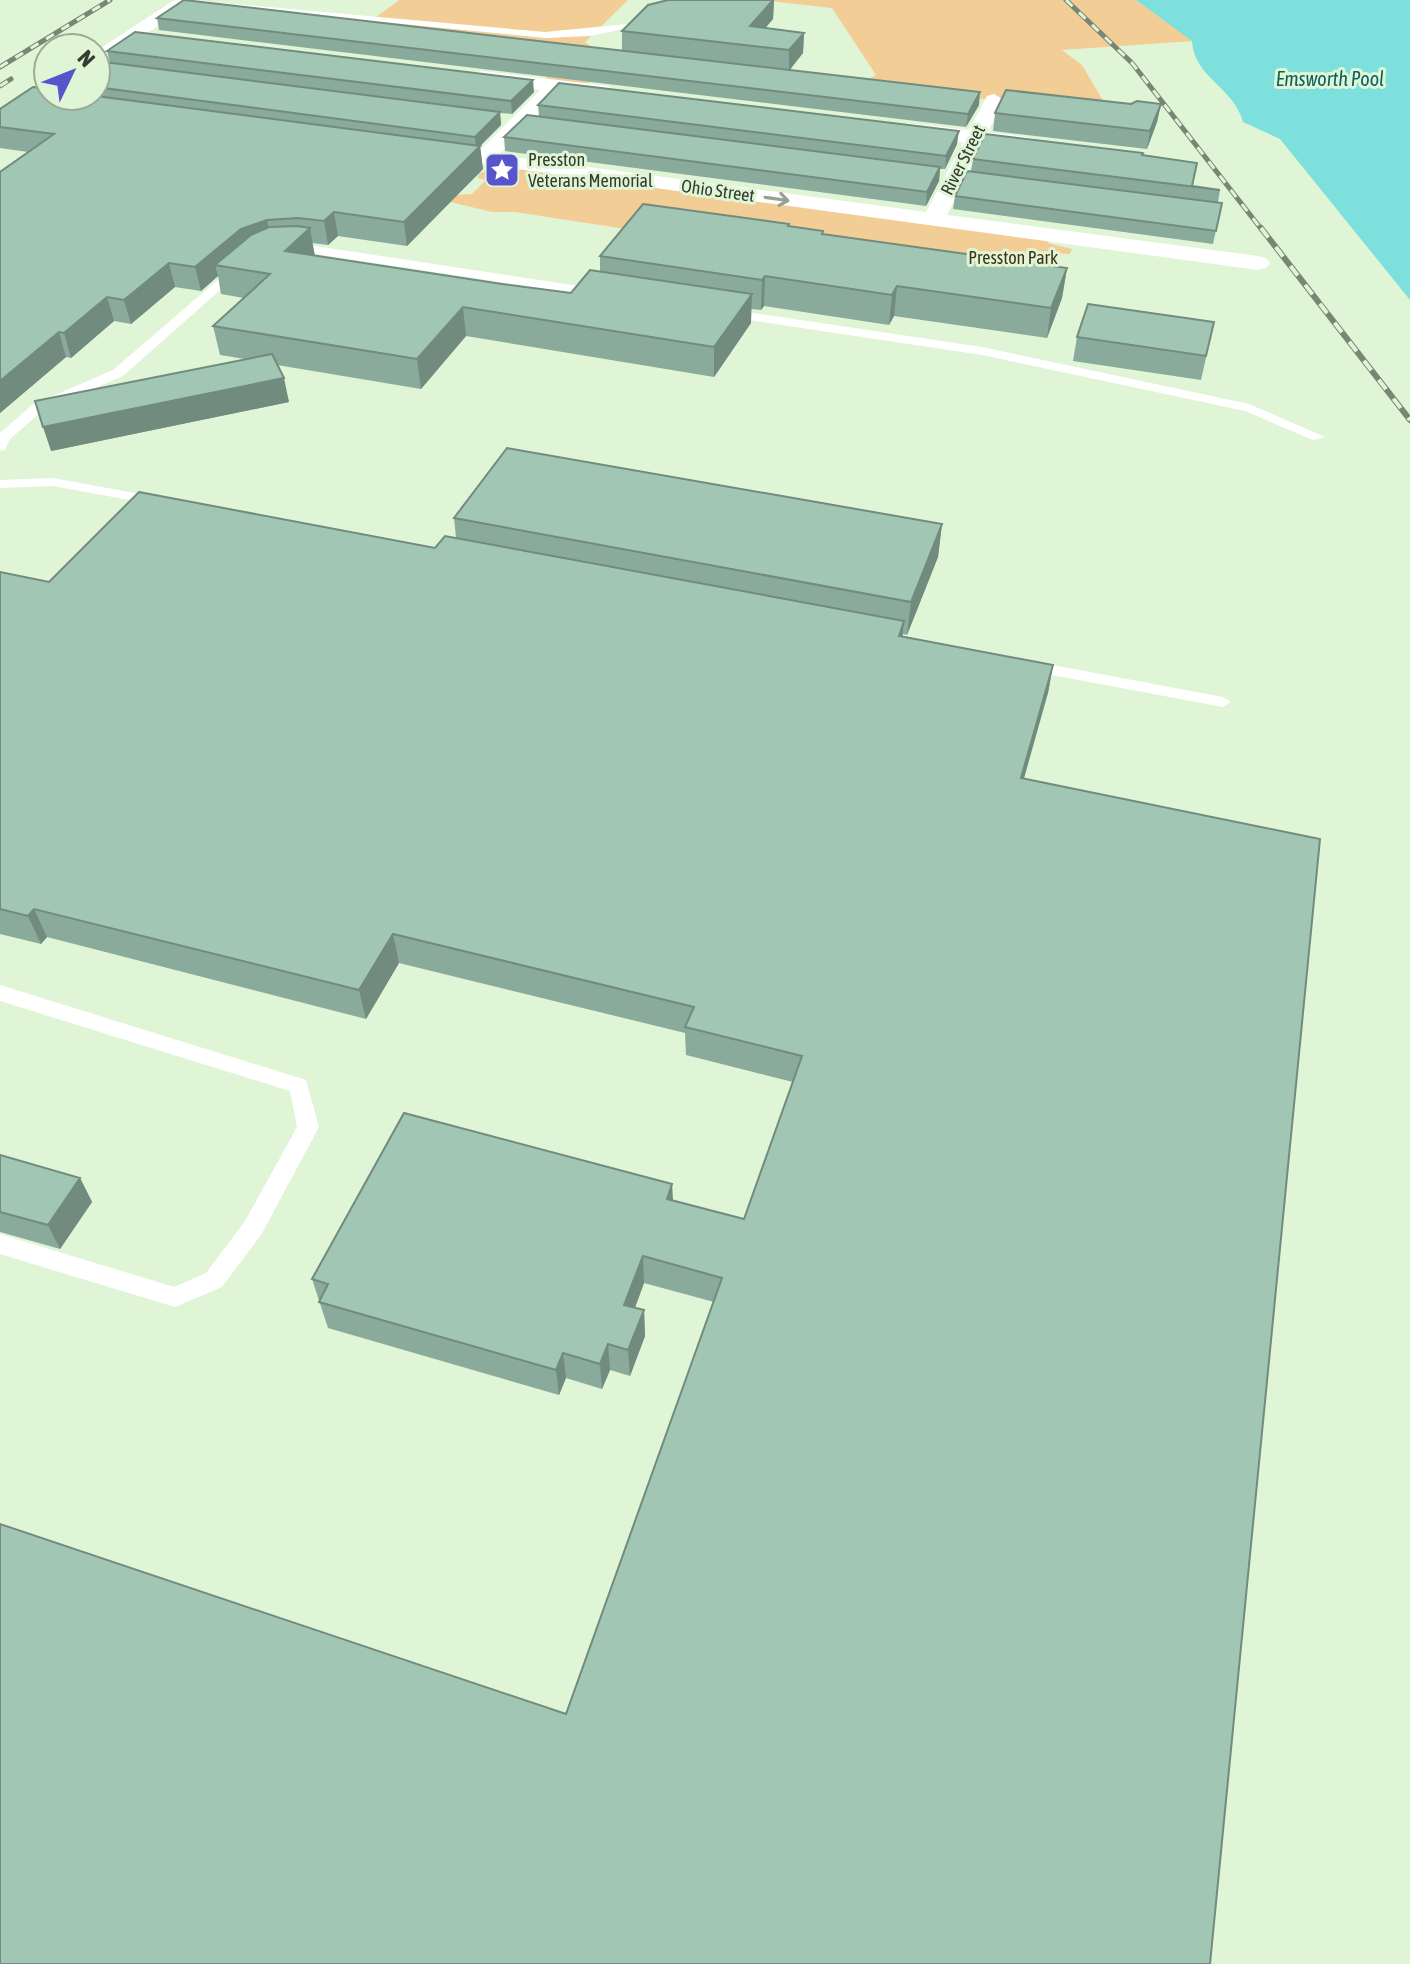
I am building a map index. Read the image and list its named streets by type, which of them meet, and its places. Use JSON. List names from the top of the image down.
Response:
{
  "streets": {
    "street": ["River Street", "Ohio Street"]
  },
  "crossings": [
    ["River Street", "Ohio Street"]
  ],
  "water": ["Emsworth Pool"],
  "parks": ["Presston Park"],
  "places": {
    "place": ["Presston Veterans Memorial"]
  },
  "north": "top right"
}
